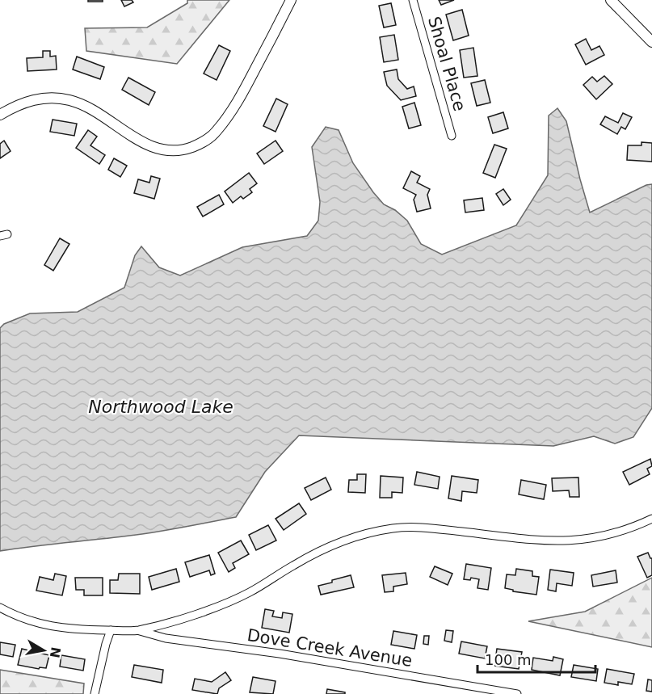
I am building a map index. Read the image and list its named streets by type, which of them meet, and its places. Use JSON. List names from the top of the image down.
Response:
{
  "streets": {
    "street": ["Shoal Place", "Dove Creek Avenue"]
  },
  "water": ["Northwood Lake"],
  "scale_bar": "100 m",
  "north": "right"
}
